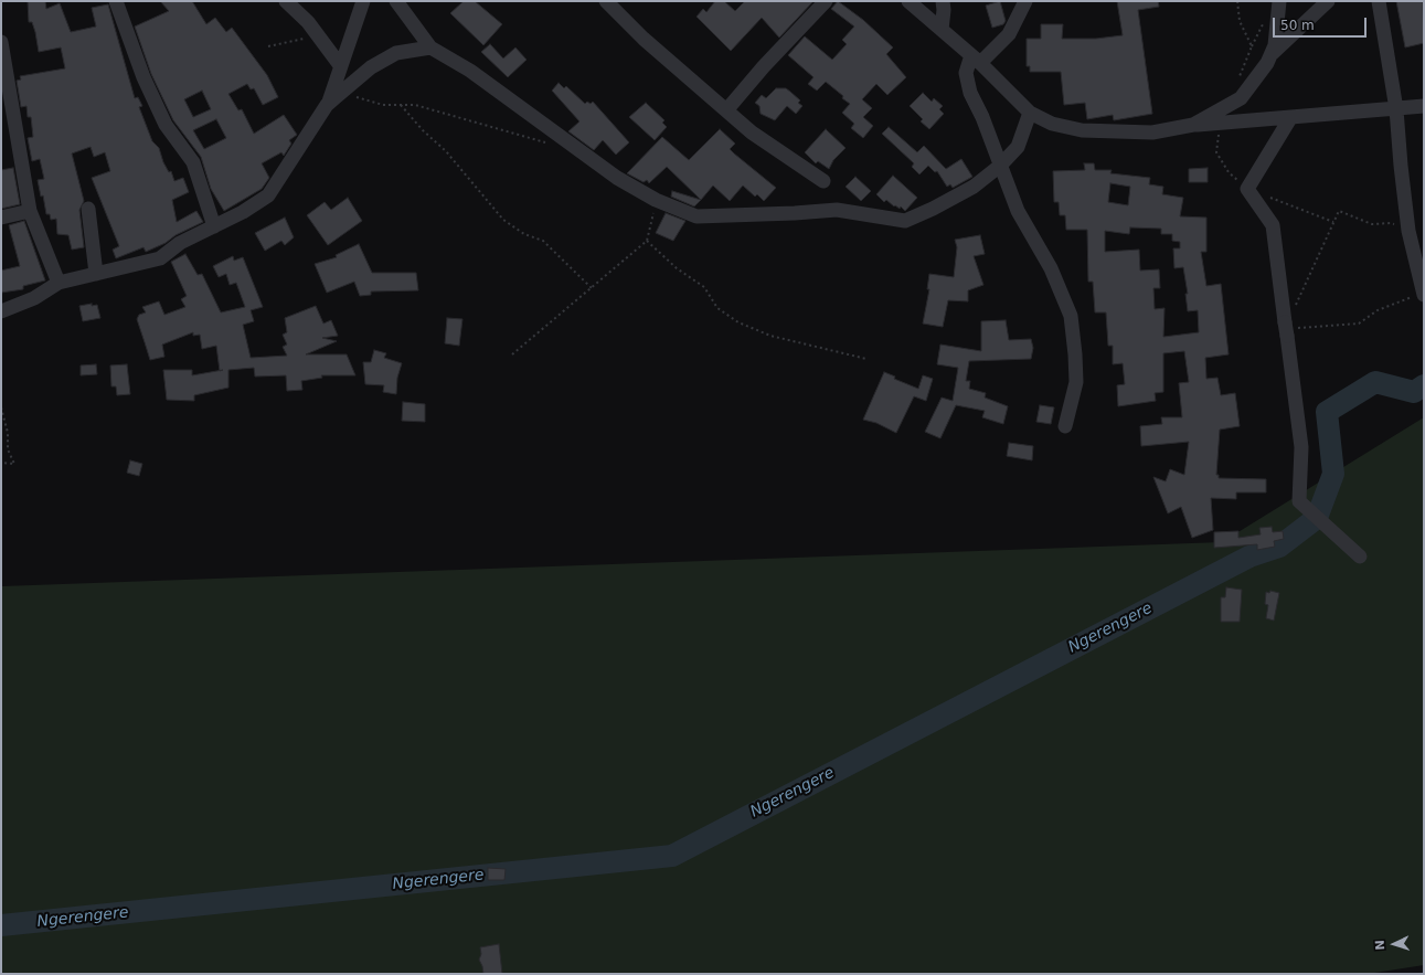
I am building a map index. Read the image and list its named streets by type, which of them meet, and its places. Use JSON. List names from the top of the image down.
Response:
{
  "water": ["Ngerengere"],
  "scale_bar": "50 m",
  "north": "left"
}
